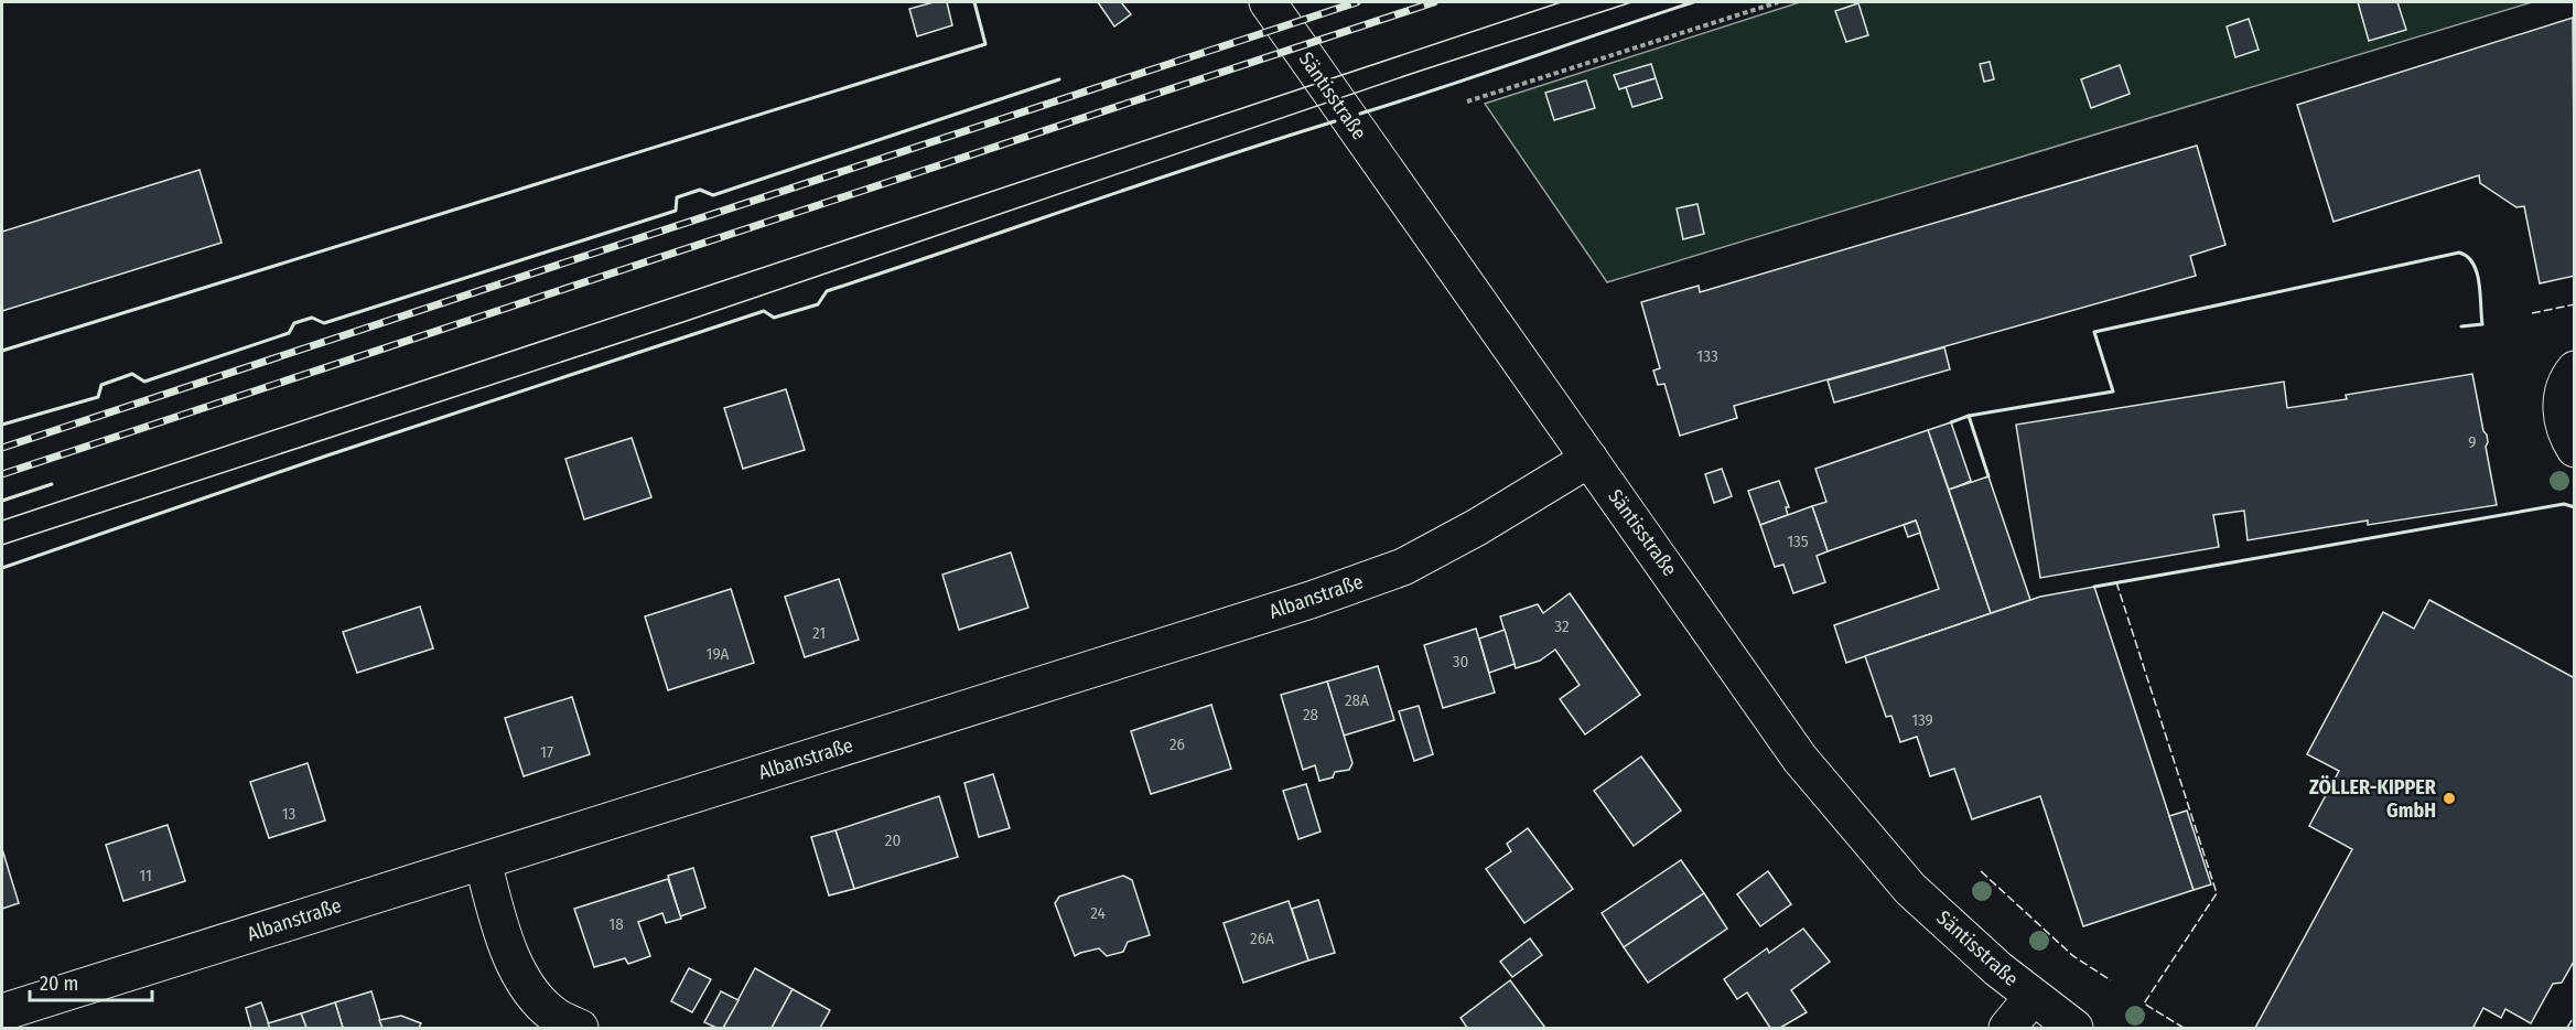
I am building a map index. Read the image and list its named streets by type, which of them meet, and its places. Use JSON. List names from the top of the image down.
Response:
{
  "streets": {
    "street": ["Säntisstraße", "Albanstraße"]
  },
  "crossings": [
    ["Säntisstraße", "Albanstraße"]
  ],
  "places": ["ZÖLLER-KIPPER GmbH"],
  "house_numbers": [
    "133",
    "9",
    "135",
    "32",
    "21",
    "19A",
    "30",
    "28A",
    "28",
    "139",
    "26",
    "17",
    "13",
    "20",
    "11",
    "24",
    "18",
    "26A"
  ],
  "scale_bar": "20 m"
}
